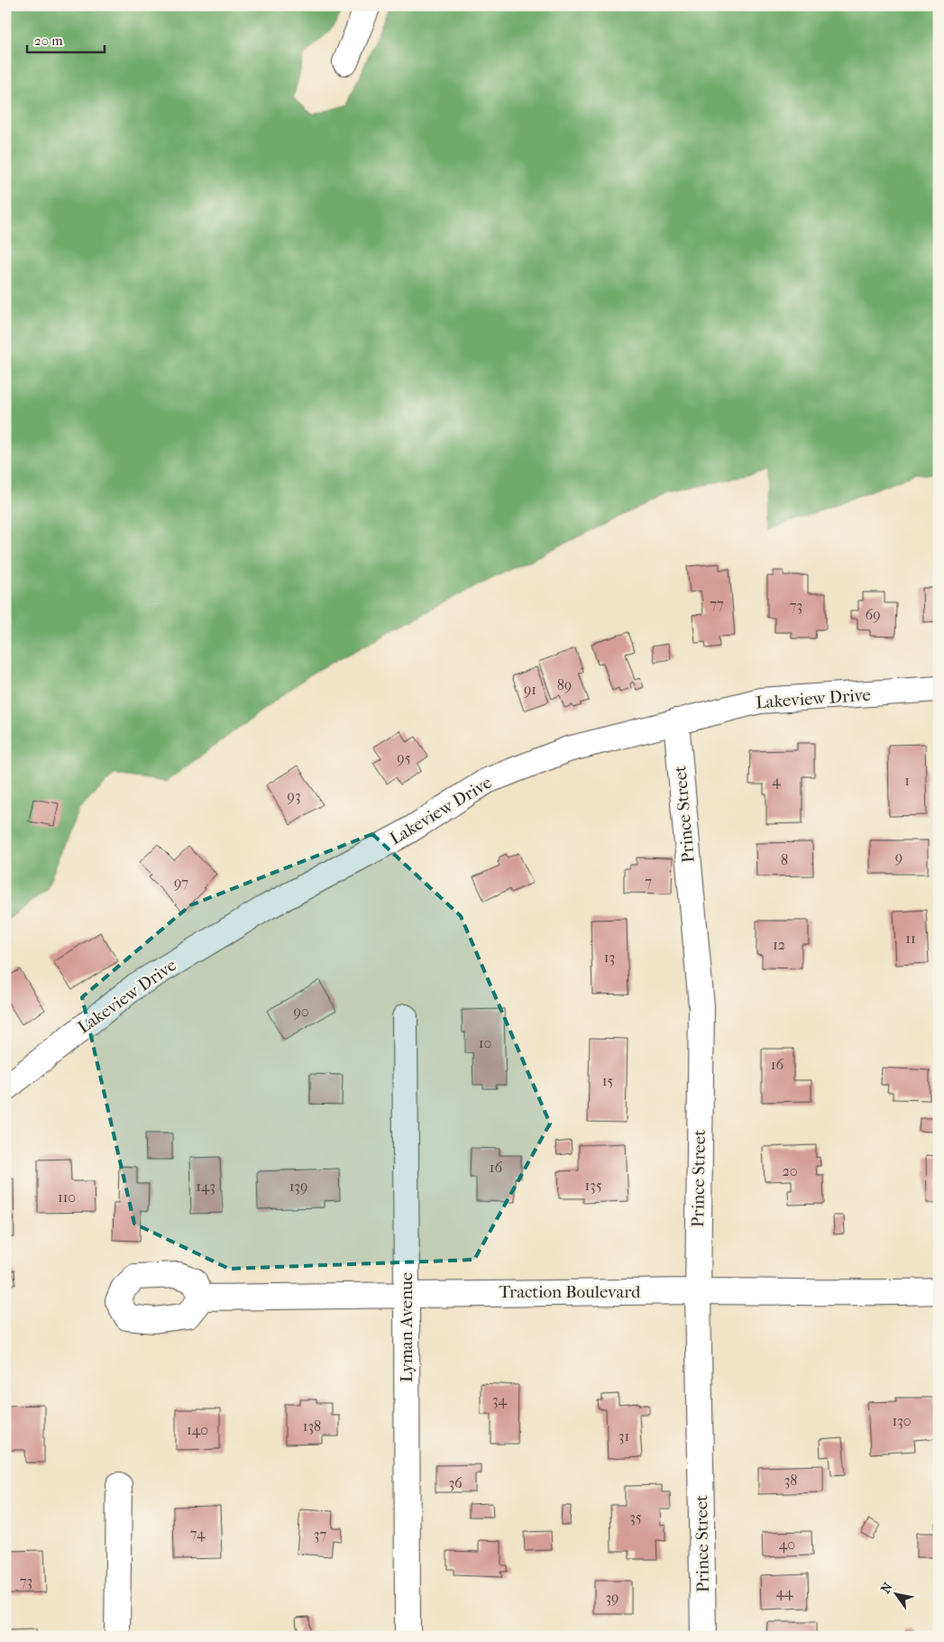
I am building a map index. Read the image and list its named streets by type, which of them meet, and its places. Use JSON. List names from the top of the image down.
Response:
{
  "streets": {
    "street": [
      "Lakeview Drive",
      "Prince Street",
      "Traction Boulevard",
      "Lyman Avenue"
    ]
  },
  "crossings": [
    ["Lakeview Drive", "Prince Street"],
    ["Prince Street", "Traction Boulevard"],
    ["Traction Boulevard", "Lyman Avenue"]
  ],
  "house_numbers": [
    "77",
    "73",
    "69",
    "89",
    "91",
    "95",
    "4",
    "1",
    "93",
    "9",
    "8",
    "7",
    "97",
    "11",
    "12",
    "13",
    "90",
    "10",
    "16",
    "15",
    "16",
    "20",
    "135",
    "143",
    "139",
    "110",
    "34",
    "130",
    "138",
    "140",
    "31",
    "38",
    "36",
    "35",
    "74",
    "37",
    "40",
    "73",
    "44",
    "39"
  ],
  "scale_bar": "20 m",
  "north": "top left"
}
